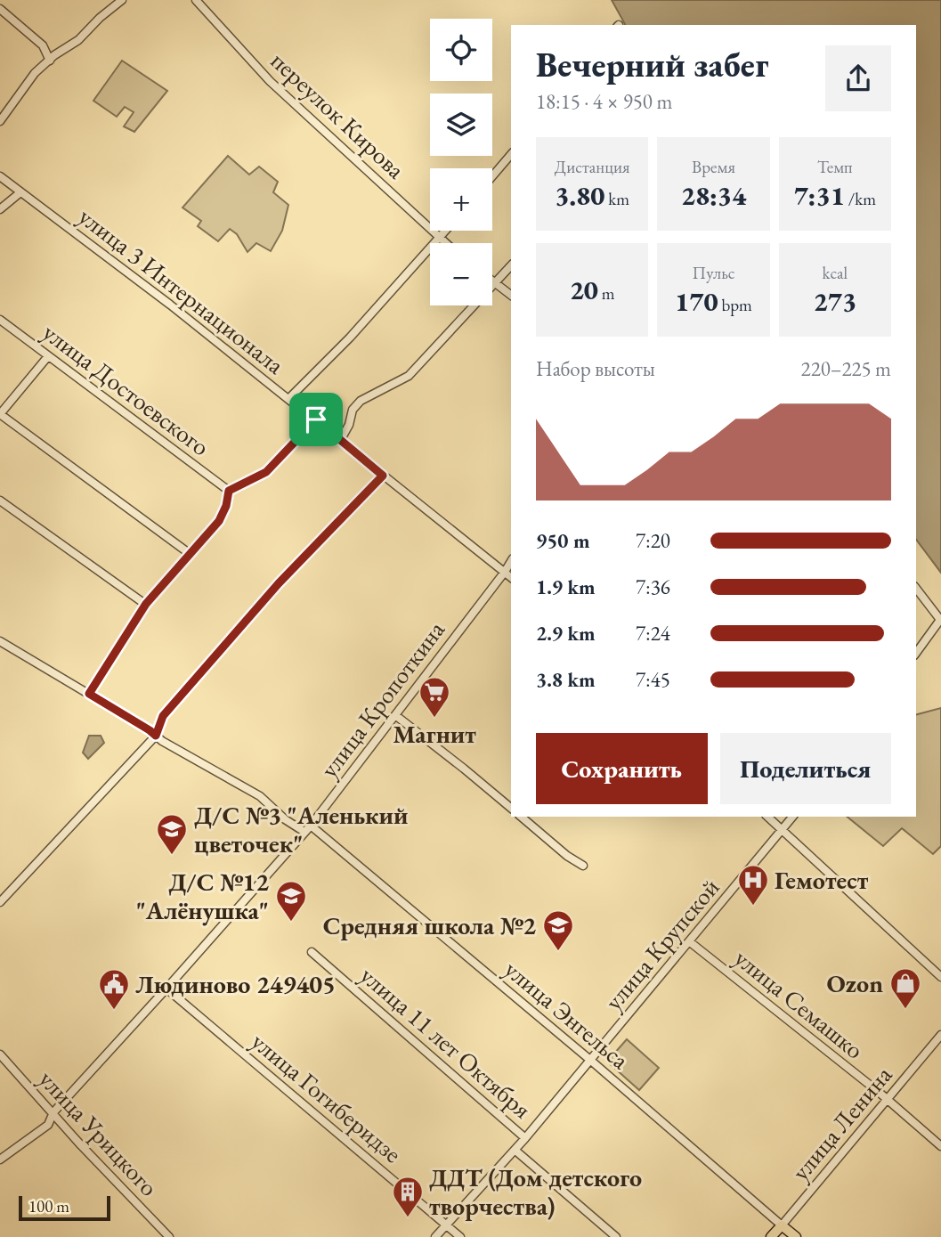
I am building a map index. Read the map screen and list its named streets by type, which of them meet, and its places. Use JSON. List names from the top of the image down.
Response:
{
  "streets": {
    "main road": ["улица Энгельса", "улица Ленина"],
    "street": [
      "переулок Кирова",
      "улица 3 Интернационала",
      "улица Достоевского",
      "улица Кропоткина",
      "улица Крупской",
      "улица Семашко",
      "улица 11 лет Октября",
      "улица Гогиберидзе",
      "улица Урицкого"
    ]
  },
  "crossings": [
    ["улица 3 Интернационала", "улица Кропоткина"],
    ["улица Кропоткина", "улица Энгельса"],
    ["улица Кропоткина", "улица Гогиберидзе"],
    ["улица Кропоткина", "улица Урицкого"],
    ["улица Крупской", "улица Семашко"],
    ["улица Крупской", "улица Энгельса"],
    ["улица Крупской", "улица 11 лет Октября"],
    ["улица Крупской", "улица Гогиберидзе"],
    ["улица Семашко", "улица Ленина"],
    ["улица Энгельса", "улица Ленина"]
  ],
  "places": {
    "supermarket": ["Магнит"],
    "school or university": ["Д/С №3 \"Аленький цветочек\"", "Д/С №12 \"Алёнушка\"", "Средняя школа №2"],
    "hospital": ["Гемотест"],
    "shop": ["Ozon"],
    "public building": ["Людиново 249405"],
    "building": ["ДДТ (Дом детского творчества)"]
  },
  "scale_bar": "100 m",
  "page": {
    "map_buttons": ["+", "−"],
    "heading": ["Вечерний забег", "18:15 · 4 × 950 m"],
    "stats": [
      ["Дистанция", "3.80 km"],
      ["Время", "28:34"],
      ["Темп", "7:31 /km"],
      ["20 m"],
      ["Пульс", "170 bpm"],
      ["kcal", "273"]
    ],
    "chart": ["Набор высоты", "220–225 m"],
    "list": [
      {
        "name": "950 m",
        "note": "7:20"
      },
      {
        "name": "1.9 km",
        "note": "7:36"
      },
      {
        "name": "2.9 km",
        "note": "7:24"
      },
      {
        "name": "3.8 km",
        "note": "7:45"
      }
    ],
    "buttons": ["Сохранить", "Поделиться"],
    "scale": "100 m"
  }
}
